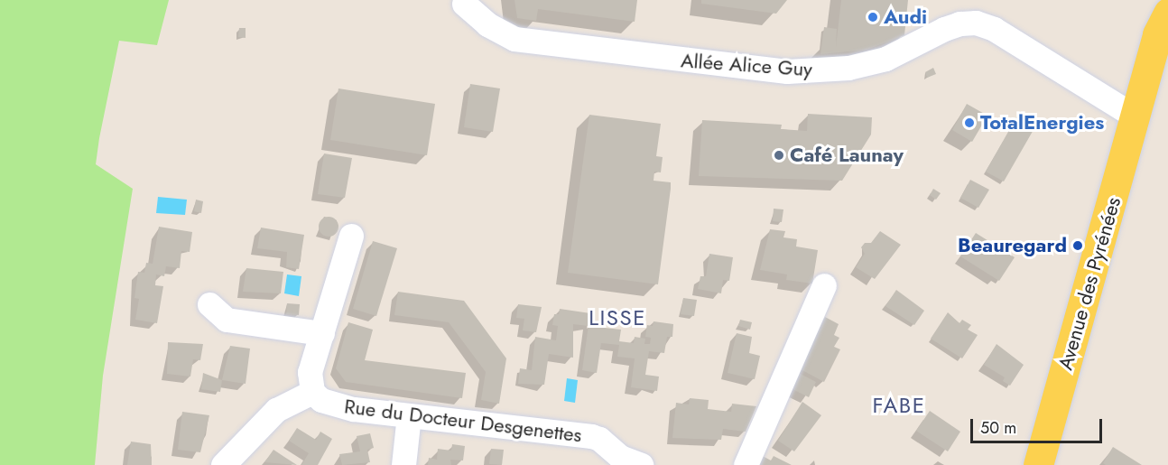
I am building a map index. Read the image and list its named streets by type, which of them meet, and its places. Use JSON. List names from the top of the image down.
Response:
{
  "streets": {
    "main road": ["Avenue des Pyrénées"],
    "street": ["Allée Alice Guy", "Rue du Docteur Desgenettes"]
  },
  "crossings": [
    ["Allée Alice Guy", "Avenue des Pyrénées"]
  ],
  "districts": ["LISSE", "FABE"],
  "places": [
    "Audi",
    "TotalEnergies",
    "Café Launay",
    "Beauregard"
  ],
  "scale_bar": "50 m"
}
